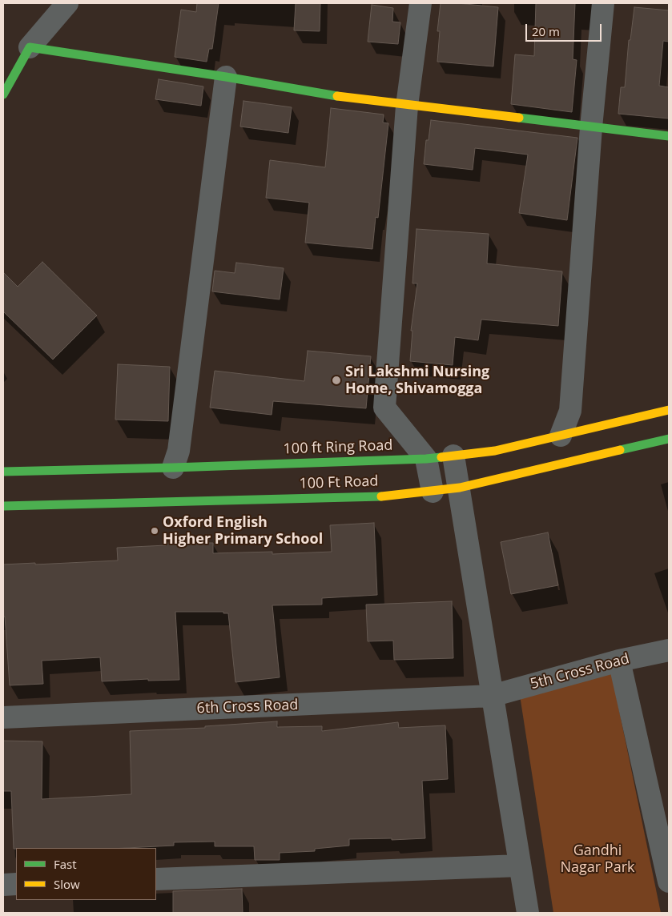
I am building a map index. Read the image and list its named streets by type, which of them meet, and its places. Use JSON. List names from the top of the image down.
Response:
{
  "streets": {
    "main road": ["100 ft Ring Road", "100 Ft Road"],
    "street": ["5th Cross Road", "6th Cross Road"]
  },
  "crossings": [
    ["5th Cross Road", "6th Cross Road"]
  ],
  "parks": ["Gandhi Nagar Park"],
  "places": ["Sri Lakshmi Nursing Home, Shivamogga", "Oxford English Higher Primary School"],
  "legend": ["Fast", "Slow"],
  "scale_bar": "20 m"
}
